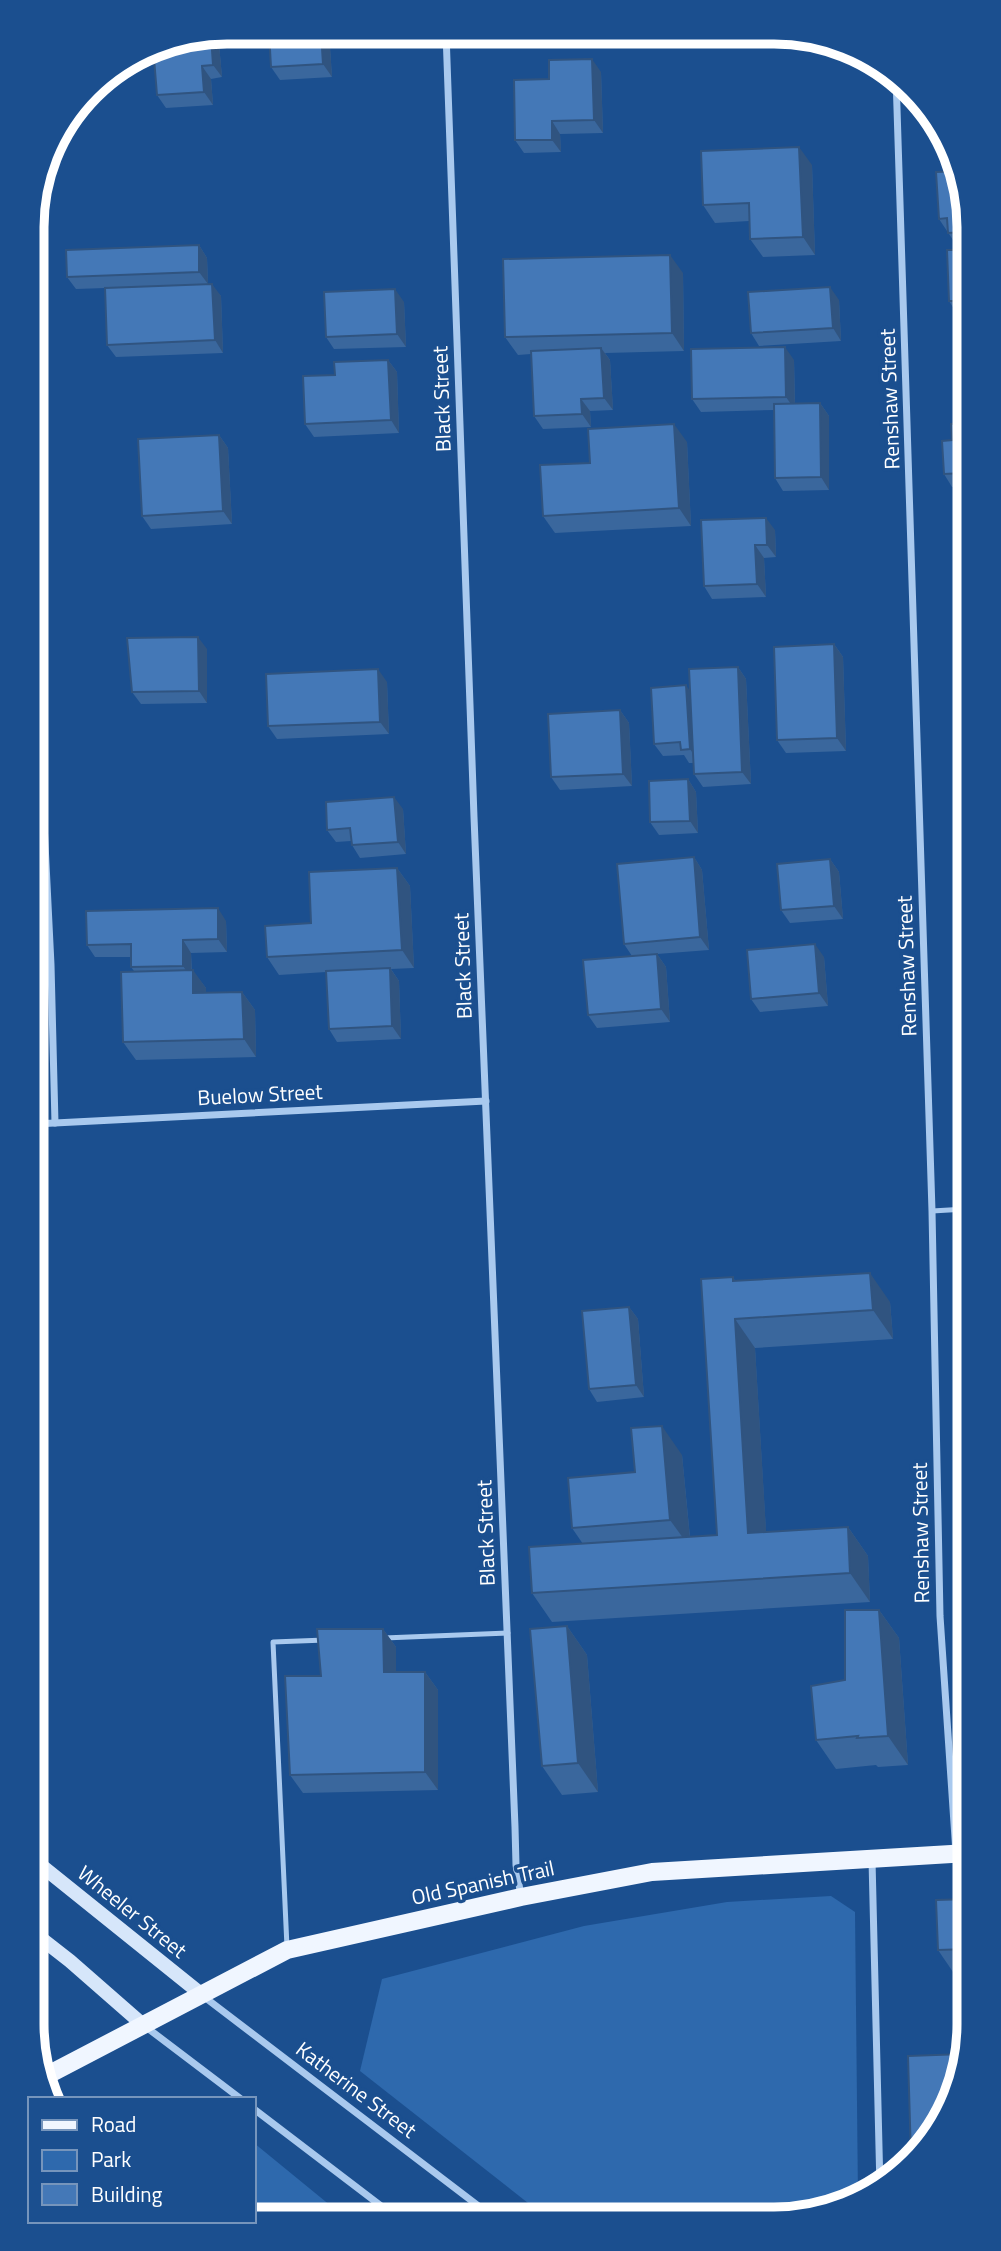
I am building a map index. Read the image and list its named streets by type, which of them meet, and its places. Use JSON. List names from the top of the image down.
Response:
{
  "streets": {
    "main road": ["Old Spanish Trail", "Wheeler Street"],
    "street": [
      "Black Street",
      "Renshaw Street",
      "Buelow Street",
      "Katherine Street"
    ]
  },
  "crossings": [
    ["Black Street", "Buelow Street"],
    ["Black Street", "Old Spanish Trail"],
    ["Old Spanish Trail", "Wheeler Street"],
    ["Old Spanish Trail", "Katherine Street"],
    ["Wheeler Street", "Katherine Street"]
  ],
  "legend": ["Road", "Park", "Building"]
}
